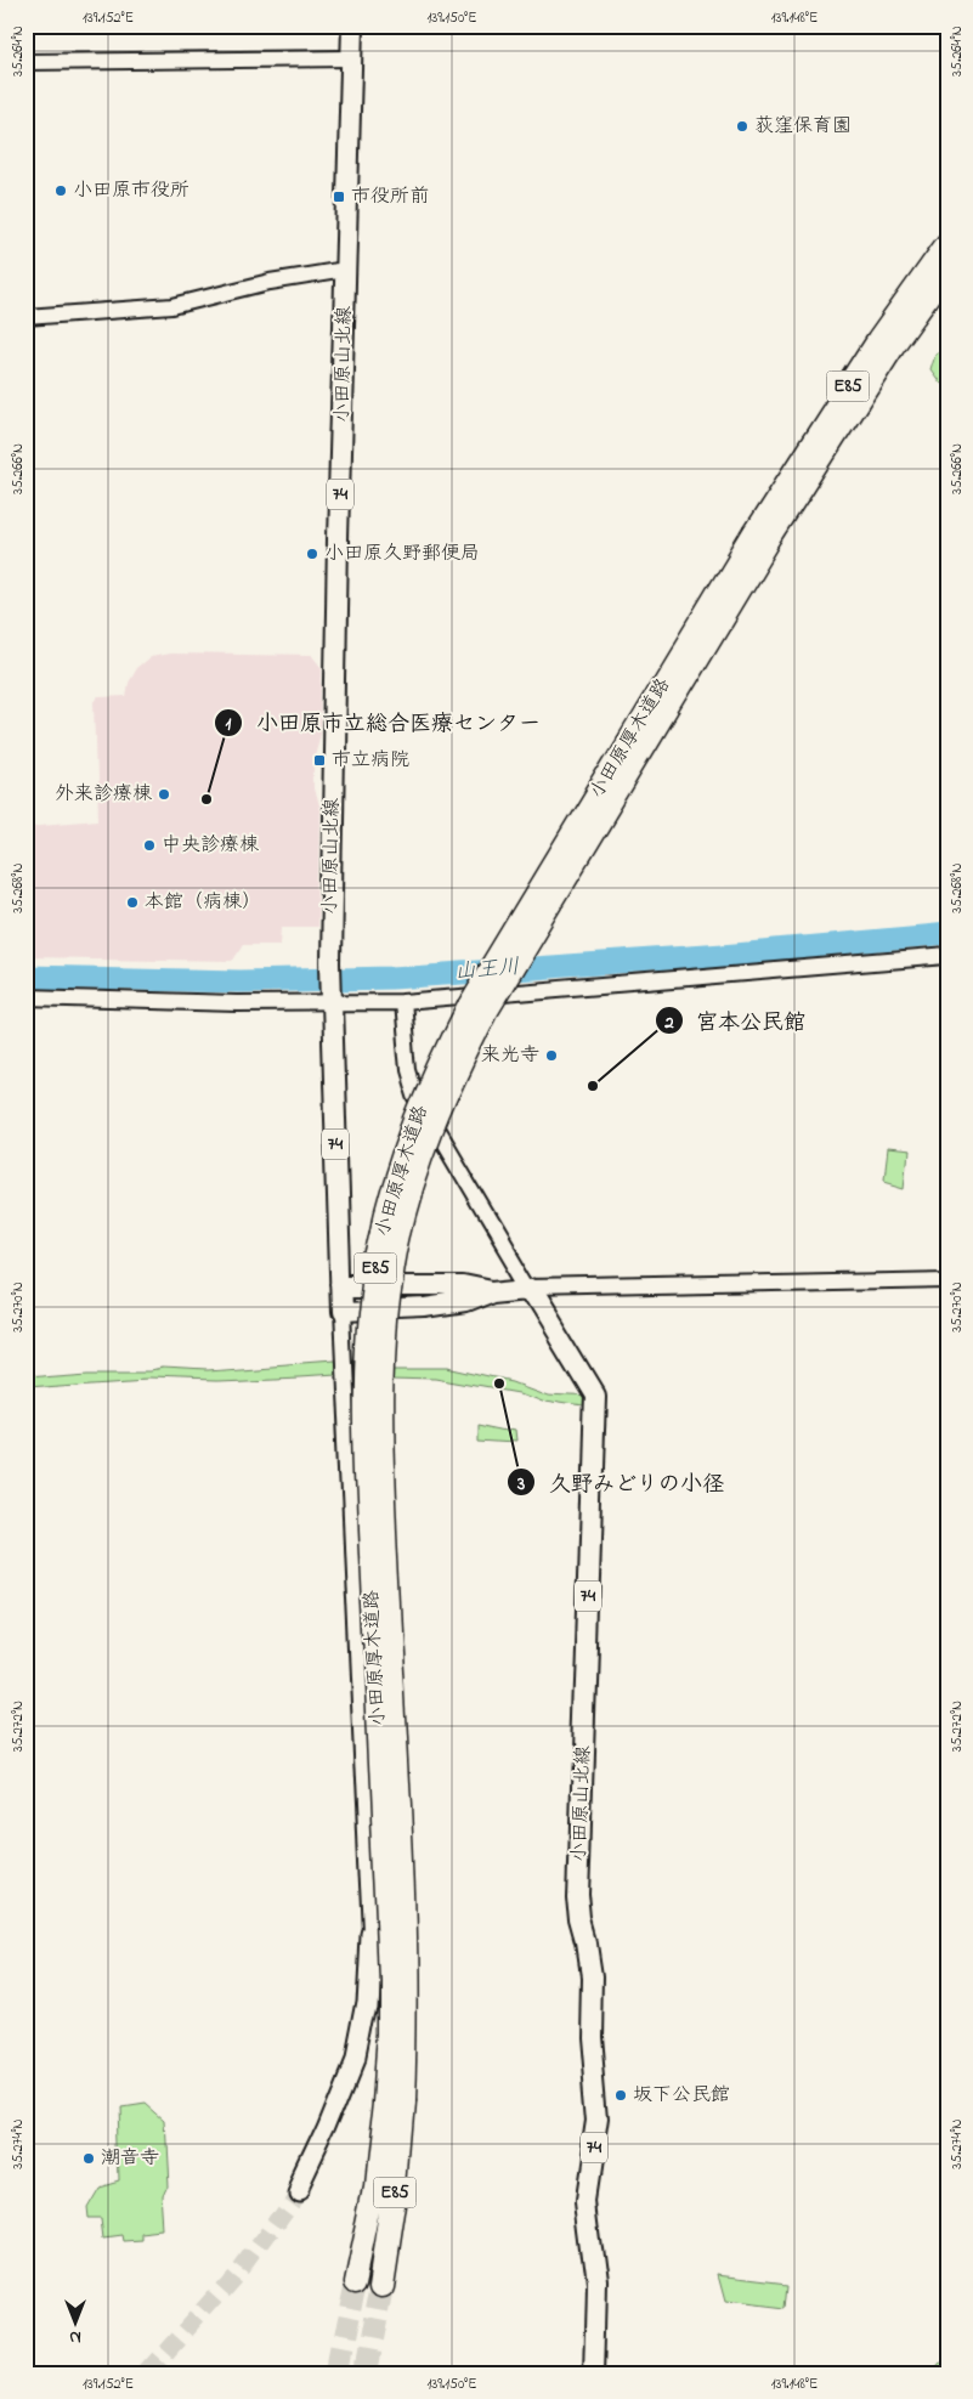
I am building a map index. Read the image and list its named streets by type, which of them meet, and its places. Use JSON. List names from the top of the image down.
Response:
{
  "streets": {
    "highway": ["E85", "小田原厚木道路"],
    "main road": ["小田原山北線", "74"]
  },
  "water": ["山王川"],
  "places": {
    "other": [
      "荻窪保育園",
      "小田原市役所",
      "小田原久野郵便局",
      "外来診療棟",
      "小田原市立総合医療センター",
      "中央診療棟",
      "本館（病棟）",
      "来光寺",
      "宮本公民館",
      "久野みどりの小径",
      "坂下公民館",
      "潮音寺"
    ],
    "transit": ["市役所前", "市立病院"]
  },
  "north": "bottom",
  "coordinates": [
    "139.152°E",
    "139.150°E",
    "139.148°E",
    "35.264°N",
    "35.266°N",
    "35.268°N",
    "35.270°N",
    "35.272°N",
    "35.274°N"
  ]
}
